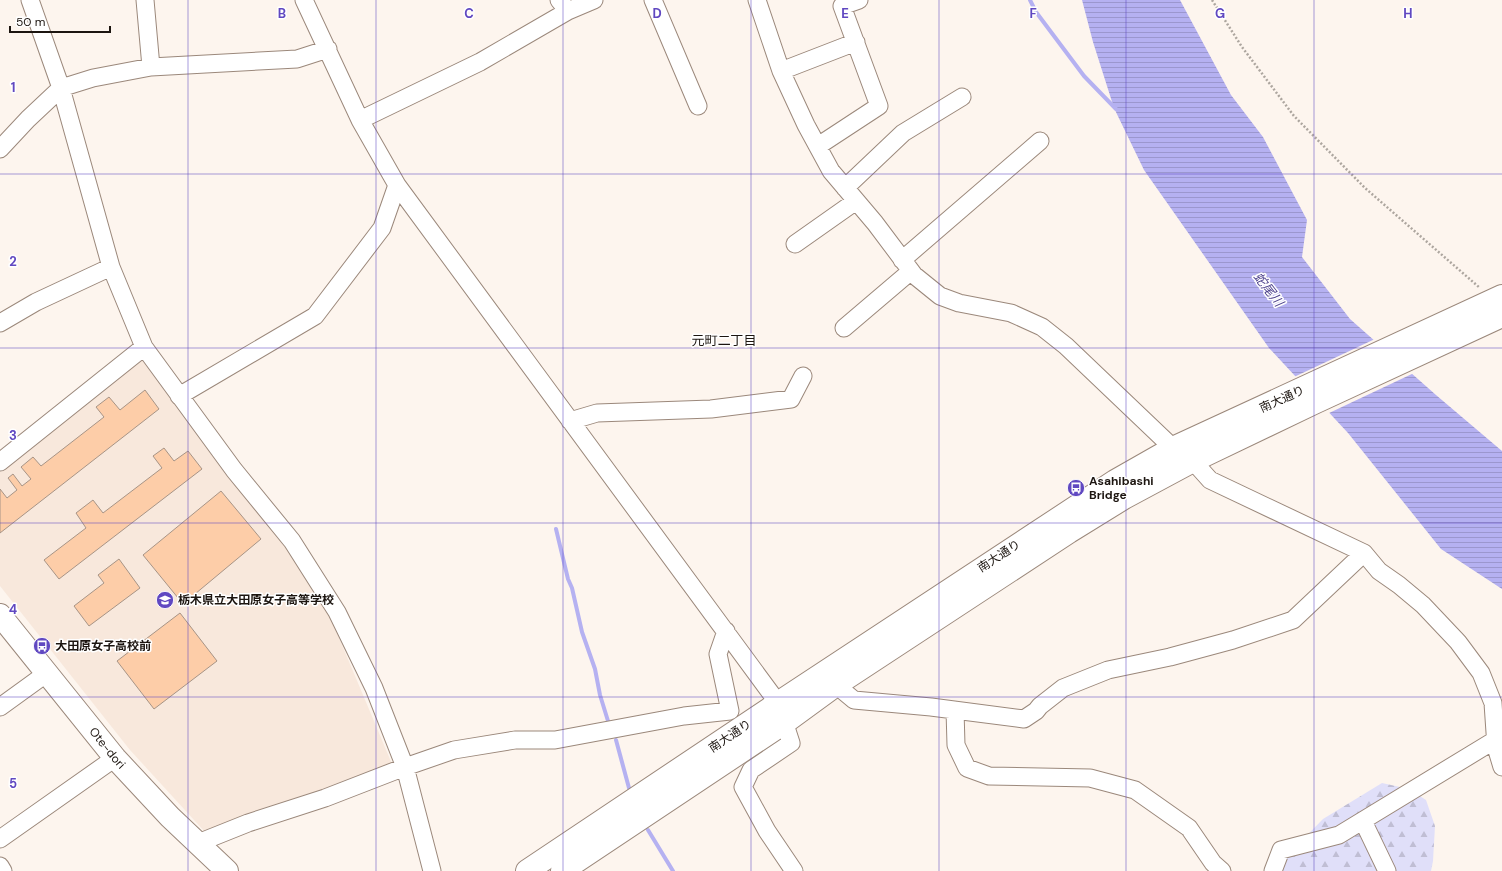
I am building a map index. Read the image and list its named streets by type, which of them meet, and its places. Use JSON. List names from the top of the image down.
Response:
{
  "streets": {
    "highway": ["南大通り", "Ote-dori"]
  },
  "districts": ["元町二丁目"],
  "water": ["蛇尾川"],
  "places": {
    "bus stop": ["Asahibashi Bridge", "大田原女子高校前"],
    "school or university": ["栃木県立大田原女子高等学校"]
  },
  "scale_bar": "50 m",
  "grid": {
    "columns": [
      "B",
      "C",
      "D",
      "E",
      "F",
      "G",
      "H"
    ],
    "rows": [
      "1",
      "2",
      "3",
      "4",
      "5"
    ]
  }
}
